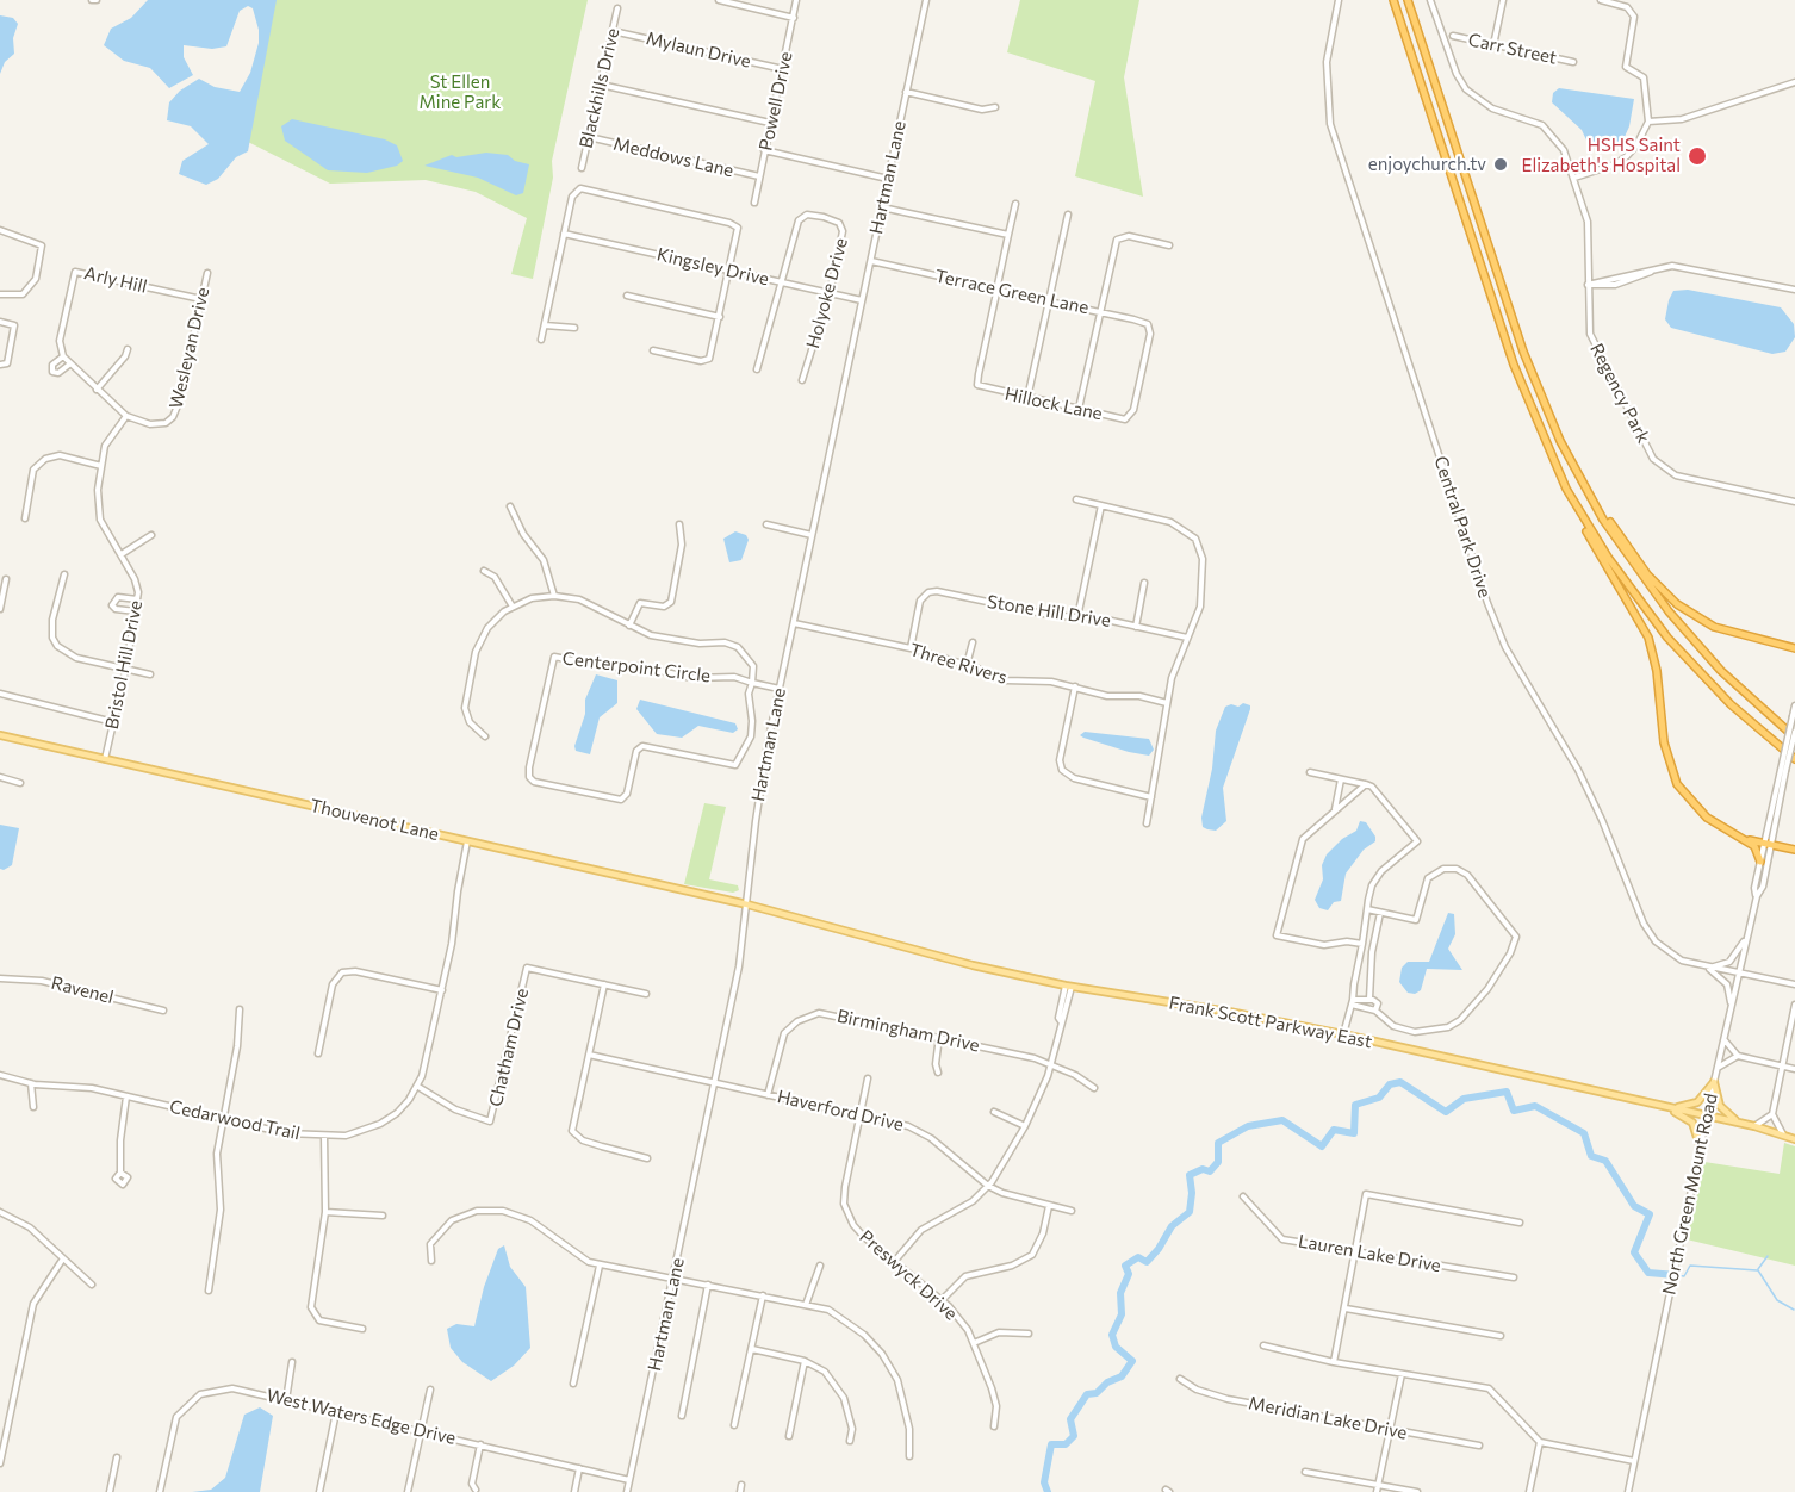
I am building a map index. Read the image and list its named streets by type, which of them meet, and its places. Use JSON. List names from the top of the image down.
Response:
{
  "streets": {
    "main road": ["Thouvenot Lane", "Frank Scott Parkway East"],
    "street": [
      "Carr Street",
      "Mylaun Drive",
      "Blackhills Drive",
      "Powell Drive",
      "Meddows Lane",
      "Hartman Lane",
      "Kingsley Drive",
      "Arly Hill",
      "Terrace Green Lane",
      "Holyoke Drive",
      "Wesleyan Drive",
      "Regency Park",
      "Hillock Lane",
      "Central Park Drive",
      "Stone Hill Drive",
      "Three Rivers",
      "Bristol Hill Drive",
      "Centerpoint Circle",
      "Ravenel",
      "Birmingham Drive",
      "Chatham Drive",
      "Haverford Drive",
      "Cedarwood Trail",
      "North Green Mount Road",
      "Lauren Lake Drive",
      "Preswyck Drive",
      "West Waters Edge Drive",
      "Meridian Lake Drive"
    ]
  },
  "crossings": [
    ["Mylaun Drive", "Blackhills Drive"],
    ["Mylaun Drive", "Powell Drive"],
    ["Blackhills Drive", "Meddows Lane"],
    ["Powell Drive", "Meddows Lane"],
    ["Hartman Lane", "Kingsley Drive"],
    ["Hartman Lane", "Terrace Green Lane"],
    ["Hartman Lane", "Three Rivers"],
    ["Hartman Lane", "Centerpoint Circle"],
    ["Hartman Lane", "Thouvenot Lane"],
    ["Hartman Lane", "Frank Scott Parkway East"],
    ["Hartman Lane", "Haverford Drive"],
    ["Hartman Lane", "West Waters Edge Drive"],
    ["Kingsley Drive", "Holyoke Drive"],
    ["Arly Hill", "Wesleyan Drive"],
    ["Terrace Green Lane", "Hillock Lane"],
    ["Wesleyan Drive", "Bristol Hill Drive"],
    ["Central Park Drive", "North Green Mount Road"],
    ["Stone Hill Drive", "Three Rivers"],
    ["Bristol Hill Drive", "Thouvenot Lane"],
    ["Thouvenot Lane", "Frank Scott Parkway East"],
    ["Thouvenot Lane", "Cedarwood Trail"],
    ["Frank Scott Parkway East", "North Green Mount Road"],
    ["Birmingham Drive", "Haverford Drive"],
    ["Chatham Drive", "Cedarwood Trail"],
    ["Haverford Drive", "Preswyck Drive"]
  ],
  "parks": ["St Ellen Mine Park"],
  "places": ["HSHS Saint Elizabeth's Hospital", "enjoychurch.tv"]
}
